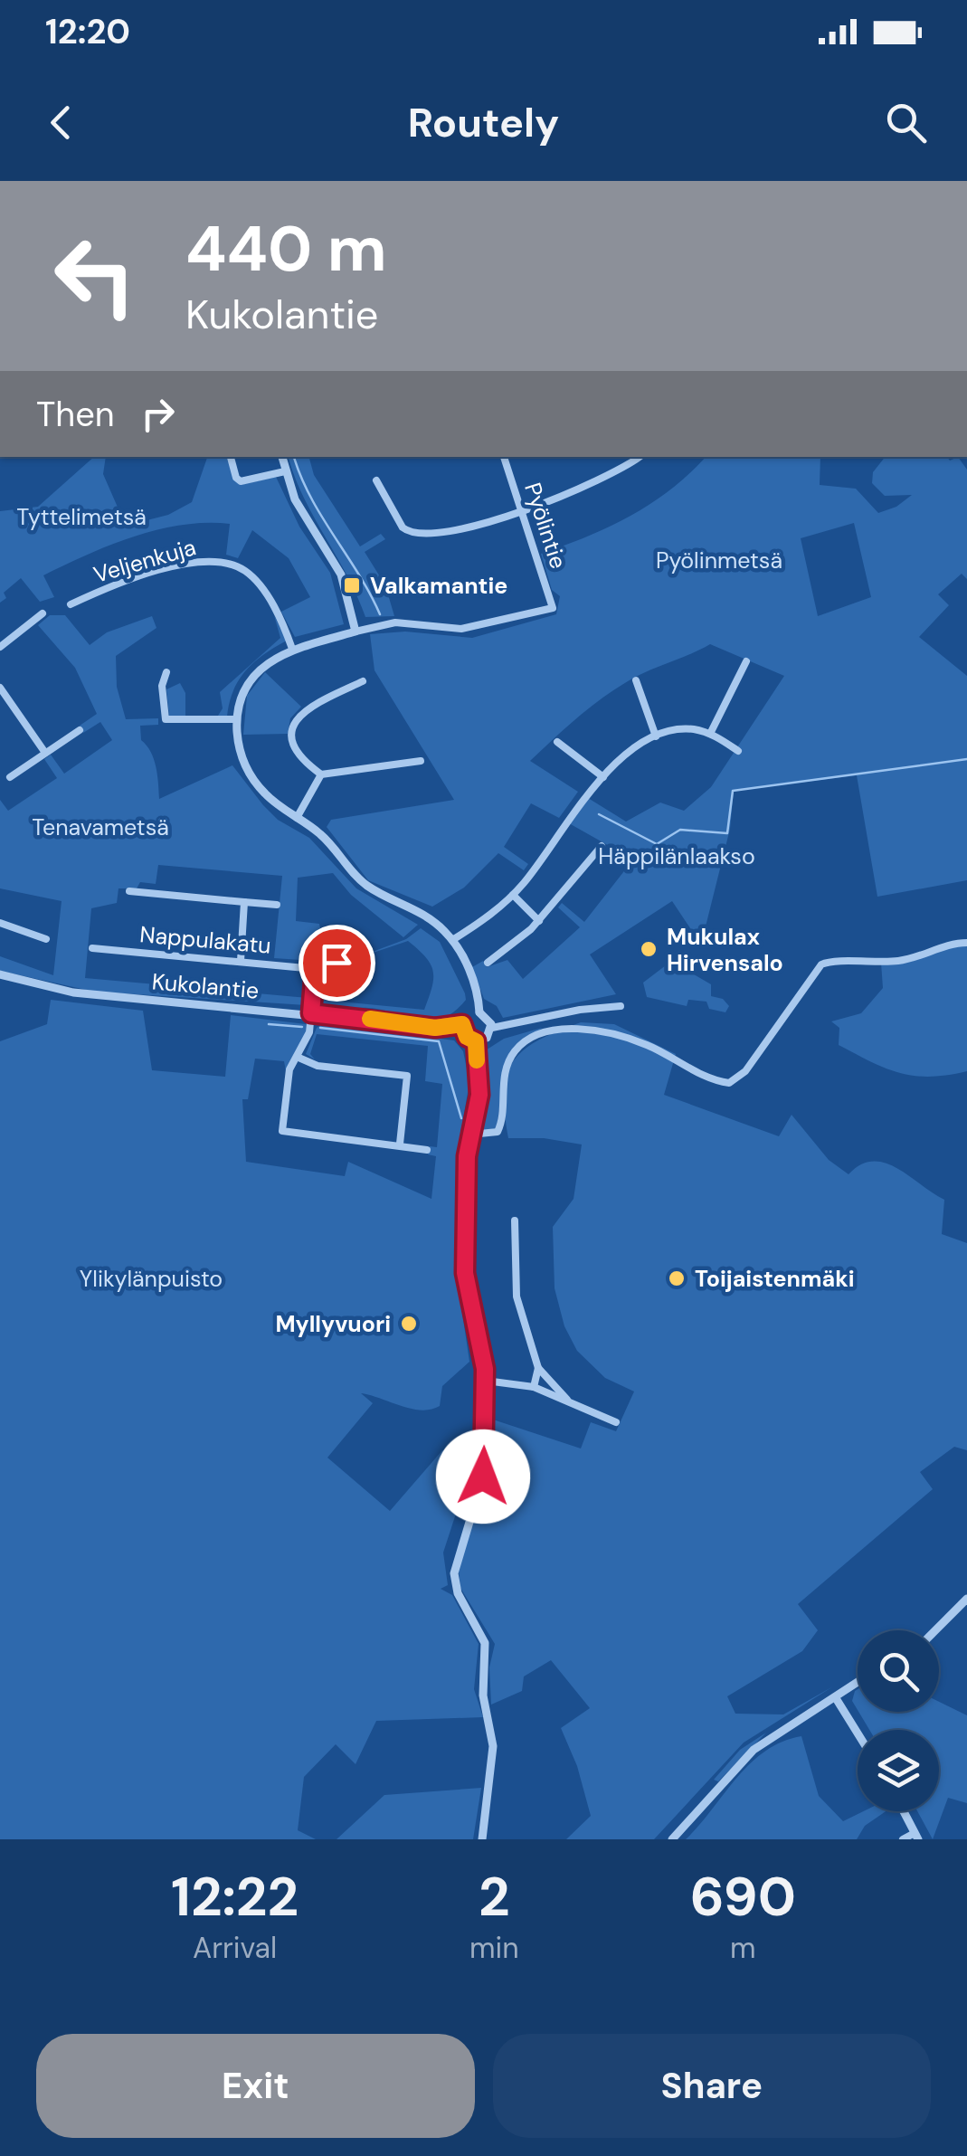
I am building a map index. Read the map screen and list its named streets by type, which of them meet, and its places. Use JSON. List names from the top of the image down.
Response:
{
  "streets": {
    "street": [
      "Pyölintie",
      "Veljenkuja",
      "Nappulakatu",
      "Kukolantie"
    ]
  },
  "parks": [
    "Tyttelimetsä",
    "Pyölinmetsä",
    "Tenavametsä",
    "Häppilänlaakso",
    "Ylikylänpuisto"
  ],
  "places": {
    "transit": ["Valkamantie"],
    "other": ["Mukulax Hirvensalo", "Toijaistenmäki", "Myllyvuori"]
  },
  "page": {
    "status": "12:20",
    "header": "Routely",
    "turn": ["440 m", "Kukolantie"],
    "then": "Then",
    "eta": [
      "12:22",
      "Arrival",
      "2",
      "min",
      "690",
      "m"
    ],
    "buttons": ["Exit", "Share"]
  }
}
